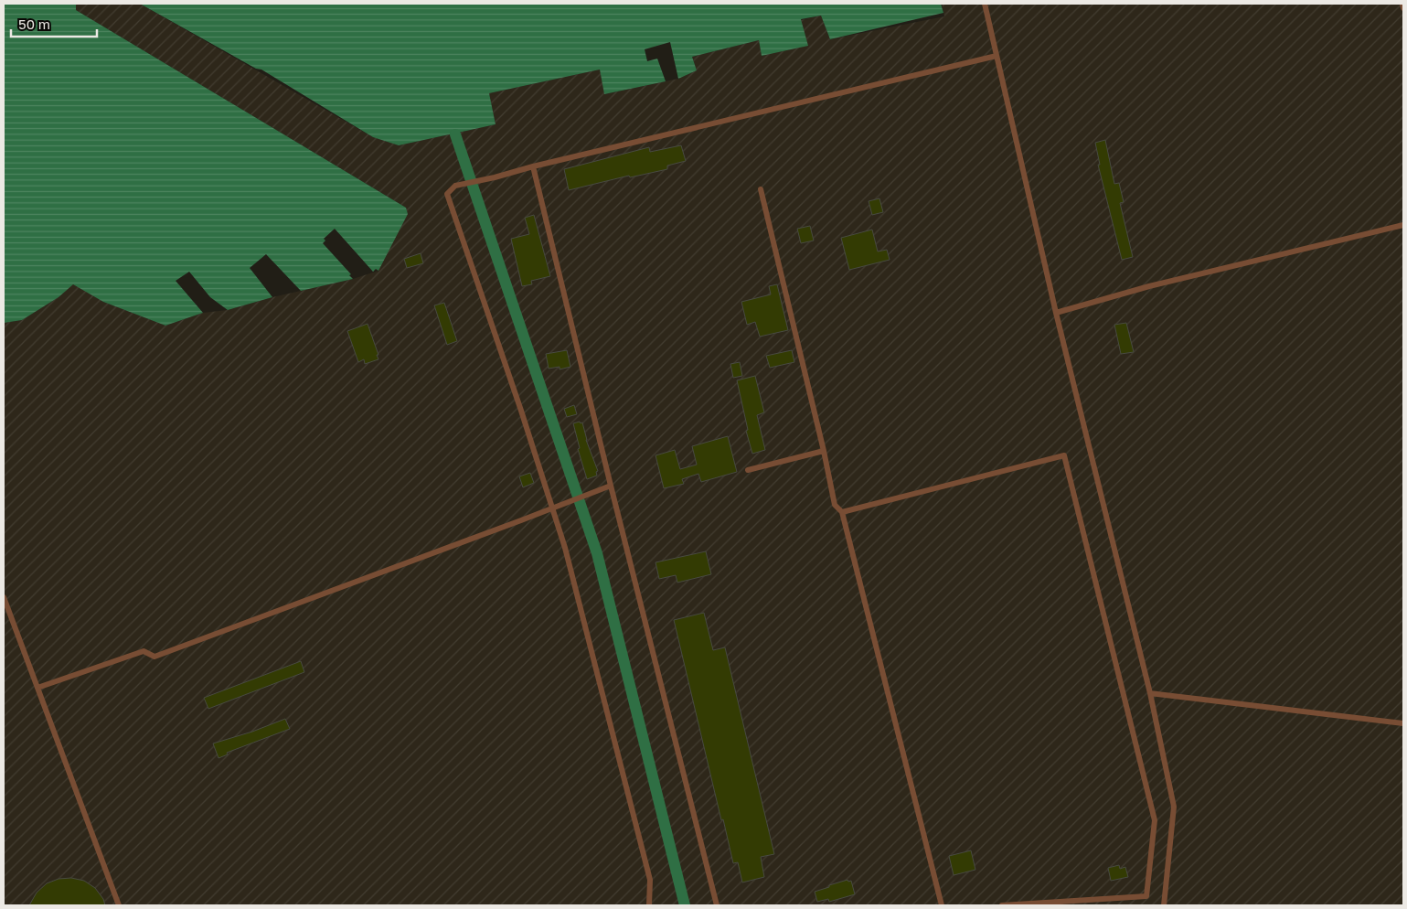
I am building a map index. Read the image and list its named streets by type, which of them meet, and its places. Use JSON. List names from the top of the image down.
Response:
{
  "scale_bar": "50 m"
}
